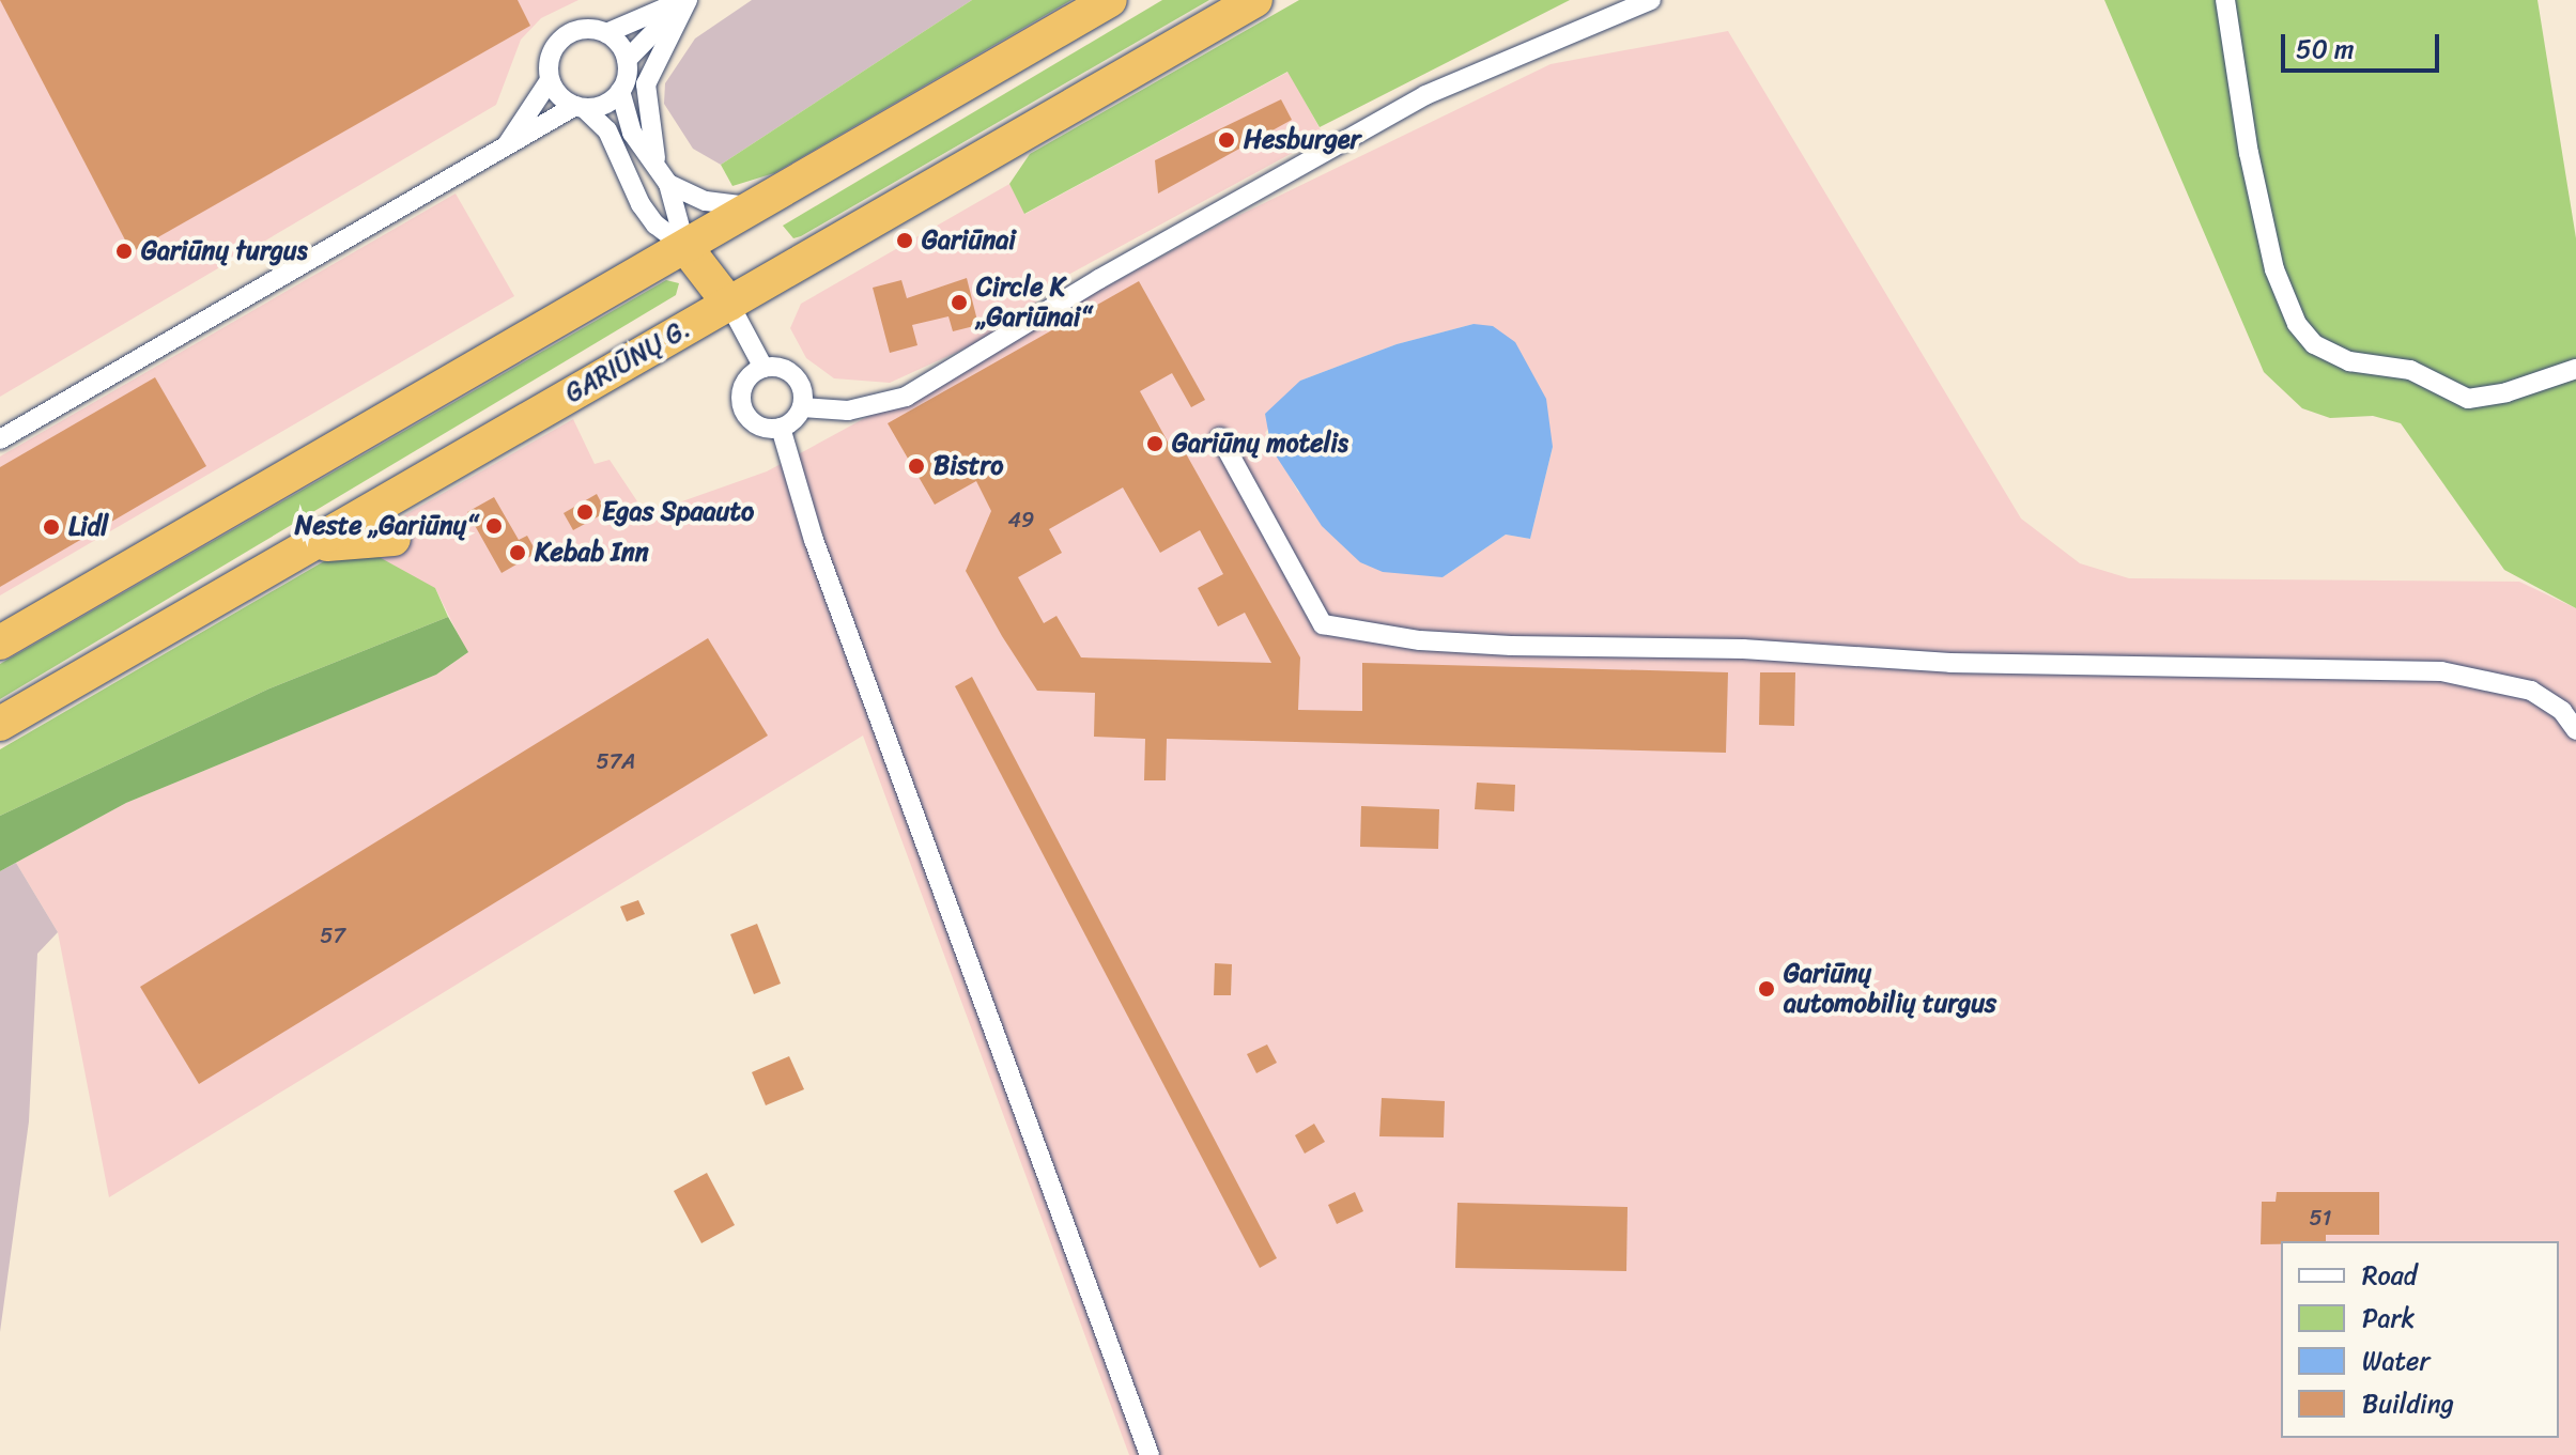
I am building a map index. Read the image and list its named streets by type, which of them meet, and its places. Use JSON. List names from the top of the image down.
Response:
{
  "streets": {
    "highway": ["GARIŪNŲ G."]
  },
  "places": [
    "Hesburger",
    "Gariūnai",
    "Gariūnų turgus",
    "Circle K „Gariūnai“",
    "Gariūnų motelis",
    "Bistro",
    "Egas Spaauto",
    "Neste „Gariūnų“",
    "Lidl",
    "Kebab Inn",
    "Gariūnų automobilių turgus"
  ],
  "house_numbers": [
    "49",
    "57A",
    "57",
    "51"
  ],
  "legend": [
    "Road",
    "Park",
    "Water",
    "Building"
  ],
  "scale_bar": "50 m"
}
